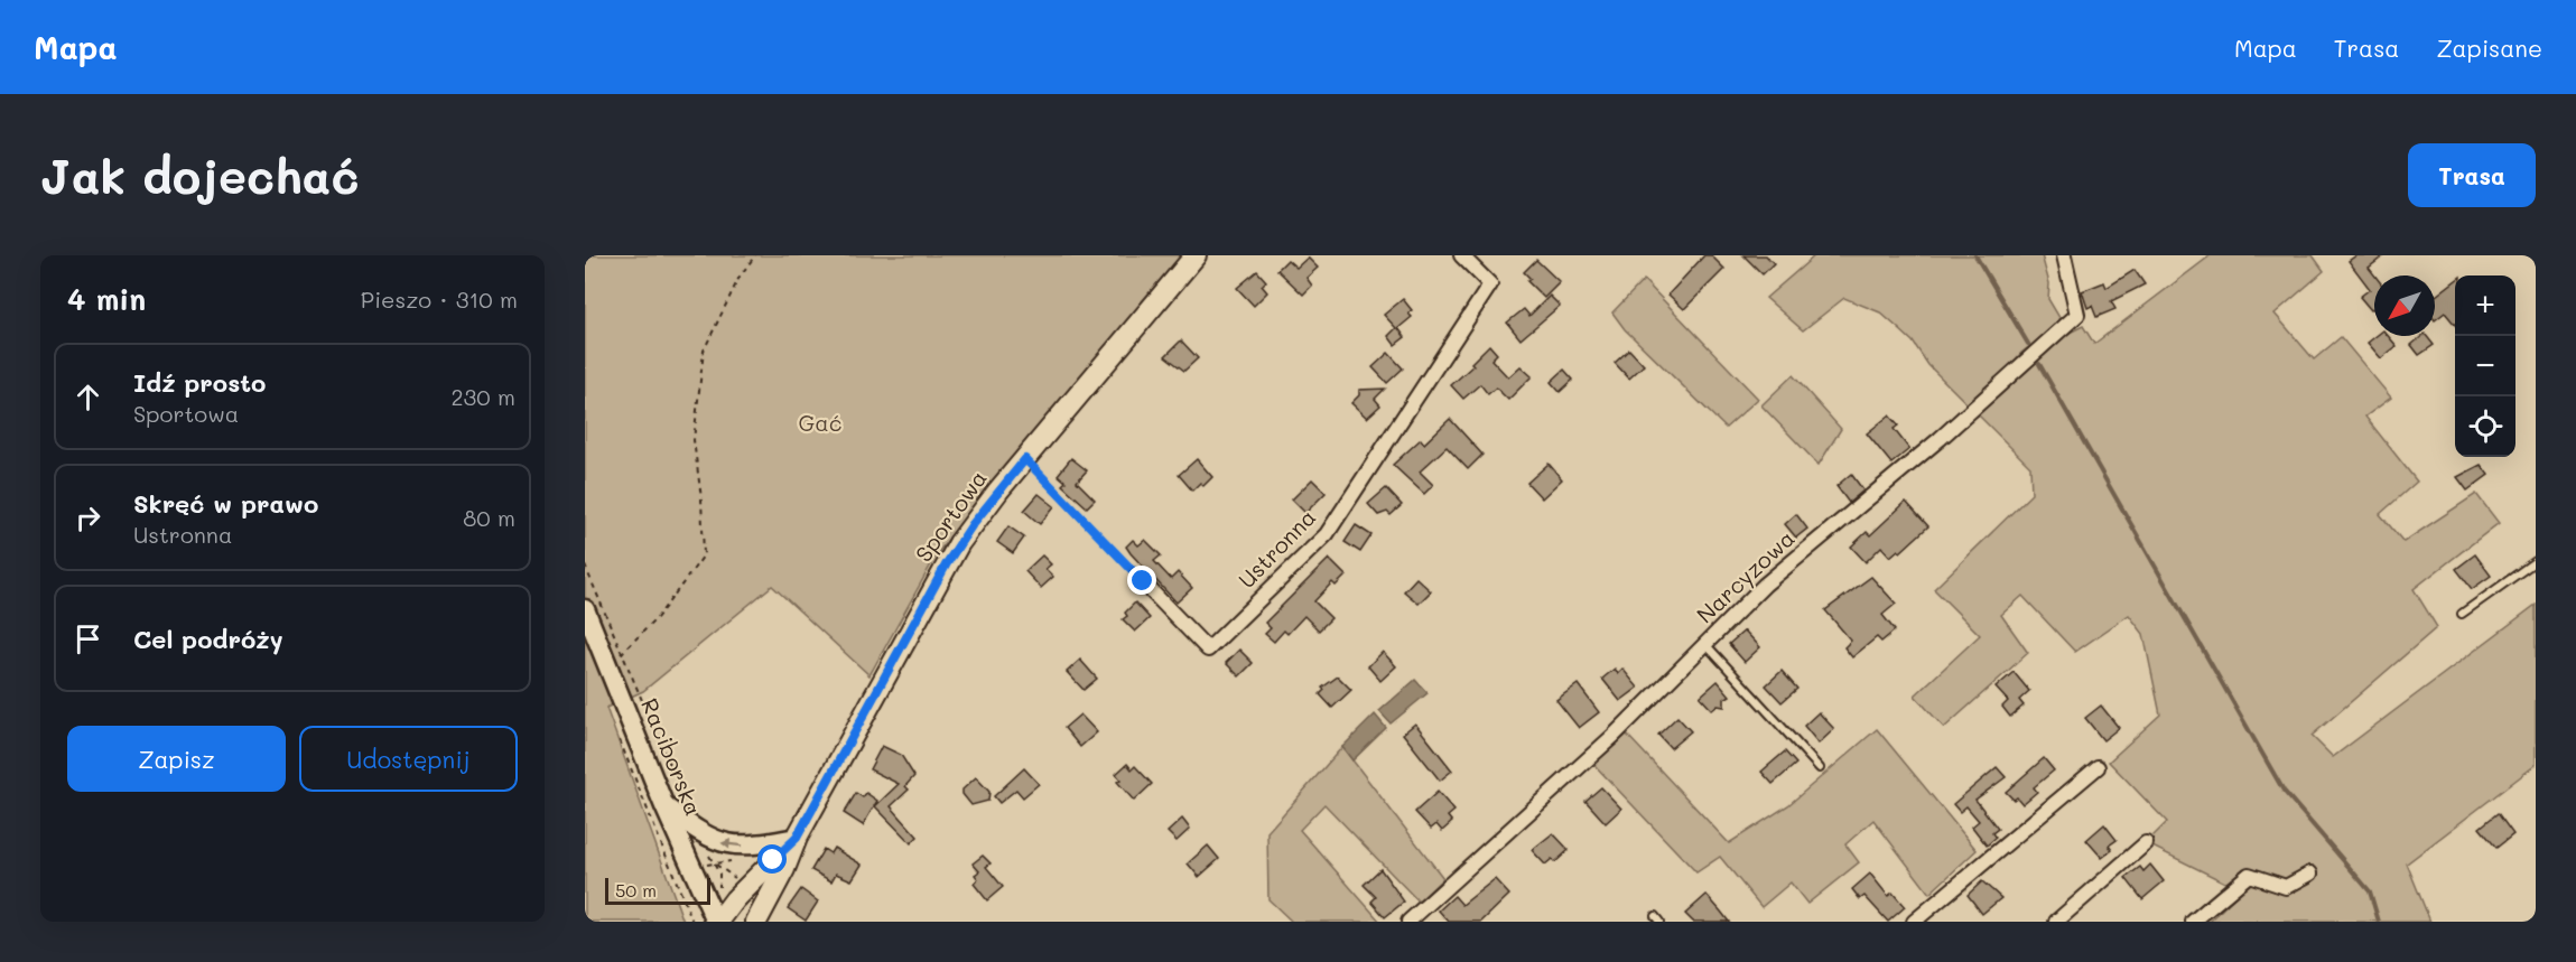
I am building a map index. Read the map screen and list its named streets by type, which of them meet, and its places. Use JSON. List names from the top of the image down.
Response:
{
  "streets": {
    "main road": ["Sportowa", "Raciborska"],
    "street": ["Ustronna", "Narcyzowa"]
  },
  "crossings": [
    ["Sportowa", "Raciborska"]
  ],
  "parks": ["Gać"],
  "scale_bar": "50 m",
  "north": "bottom left",
  "page": {
    "header": "Mapa",
    "nav": ["Mapa", "Trasa", "Zapisane"],
    "buttons": [
      "Trasa",
      ["Zapisz", "Udostępnij"]
    ],
    "title": "Jak dojechać",
    "heading": ["4 min", "Pieszo · 310 m"],
    "map_buttons": ["+", "−"],
    "list": [
      ["Idź prosto", "Sportowa", "230 m"],
      ["Skręć w prawo", "Ustronna", "80 m"],
      "Cel podróży"
    ],
    "scale": "50 m"
  }
}
